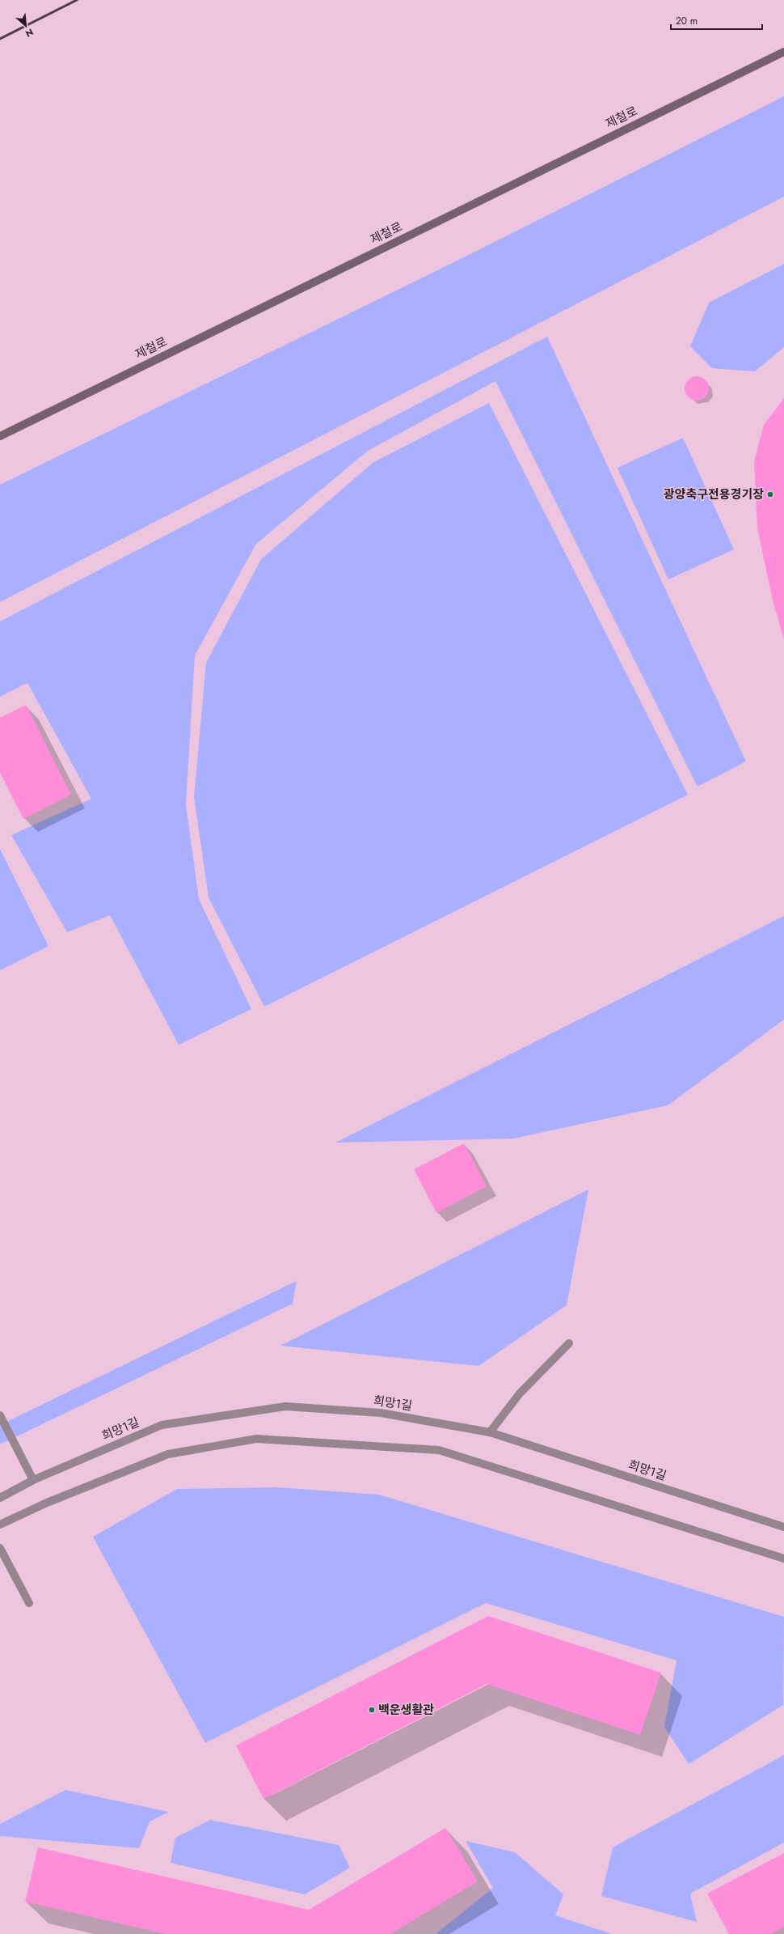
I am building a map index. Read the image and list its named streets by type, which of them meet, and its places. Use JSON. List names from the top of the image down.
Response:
{
  "streets": {
    "main road": ["제철로"],
    "street": ["희망1길"]
  },
  "places": ["광양축구전용경기장", "백운생활관"],
  "scale_bar": "20 m",
  "north": "bottom right"
}
